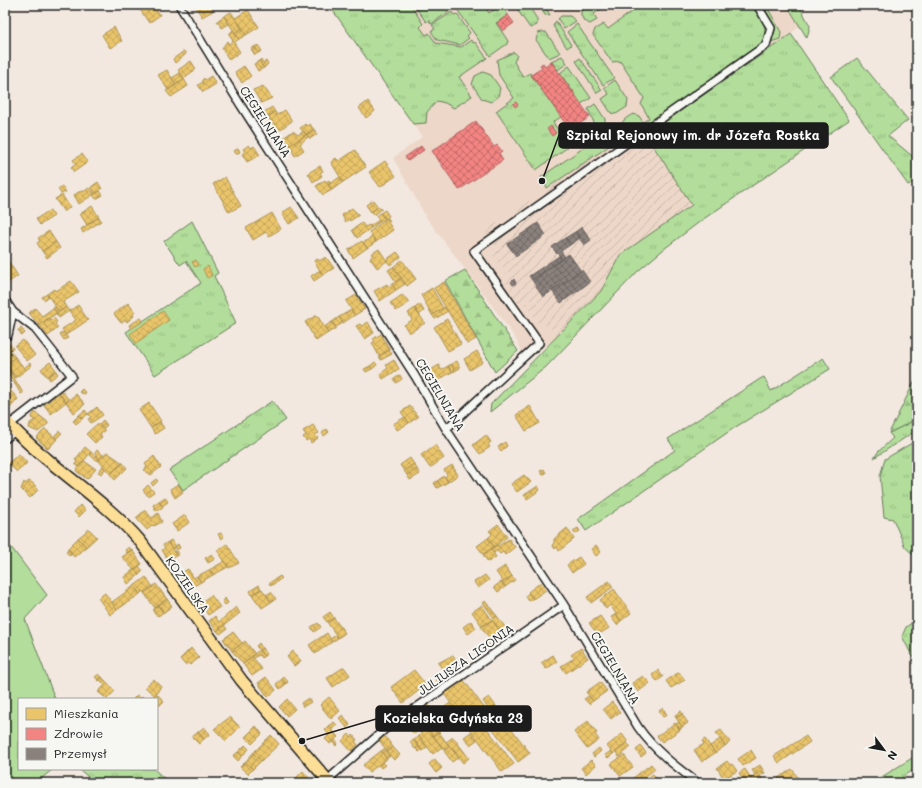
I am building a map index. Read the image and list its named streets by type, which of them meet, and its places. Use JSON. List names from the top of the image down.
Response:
{
  "streets": {
    "main road": ["KOZIELSKA"],
    "street": ["CEGIELNIANA", "JULIUSZA LIGONIA"]
  },
  "crossings": [
    ["CEGIELNIANA", "JULIUSZA LIGONIA"],
    ["KOZIELSKA", "JULIUSZA LIGONIA"]
  ],
  "places": ["Szpital Rejonowy im. dr Józefa Rostka", "Kozielska Gdyńska 23"],
  "legend": ["Mieszkania", "Zdrowie", "Przemysł"],
  "north": "bottom right"
}
